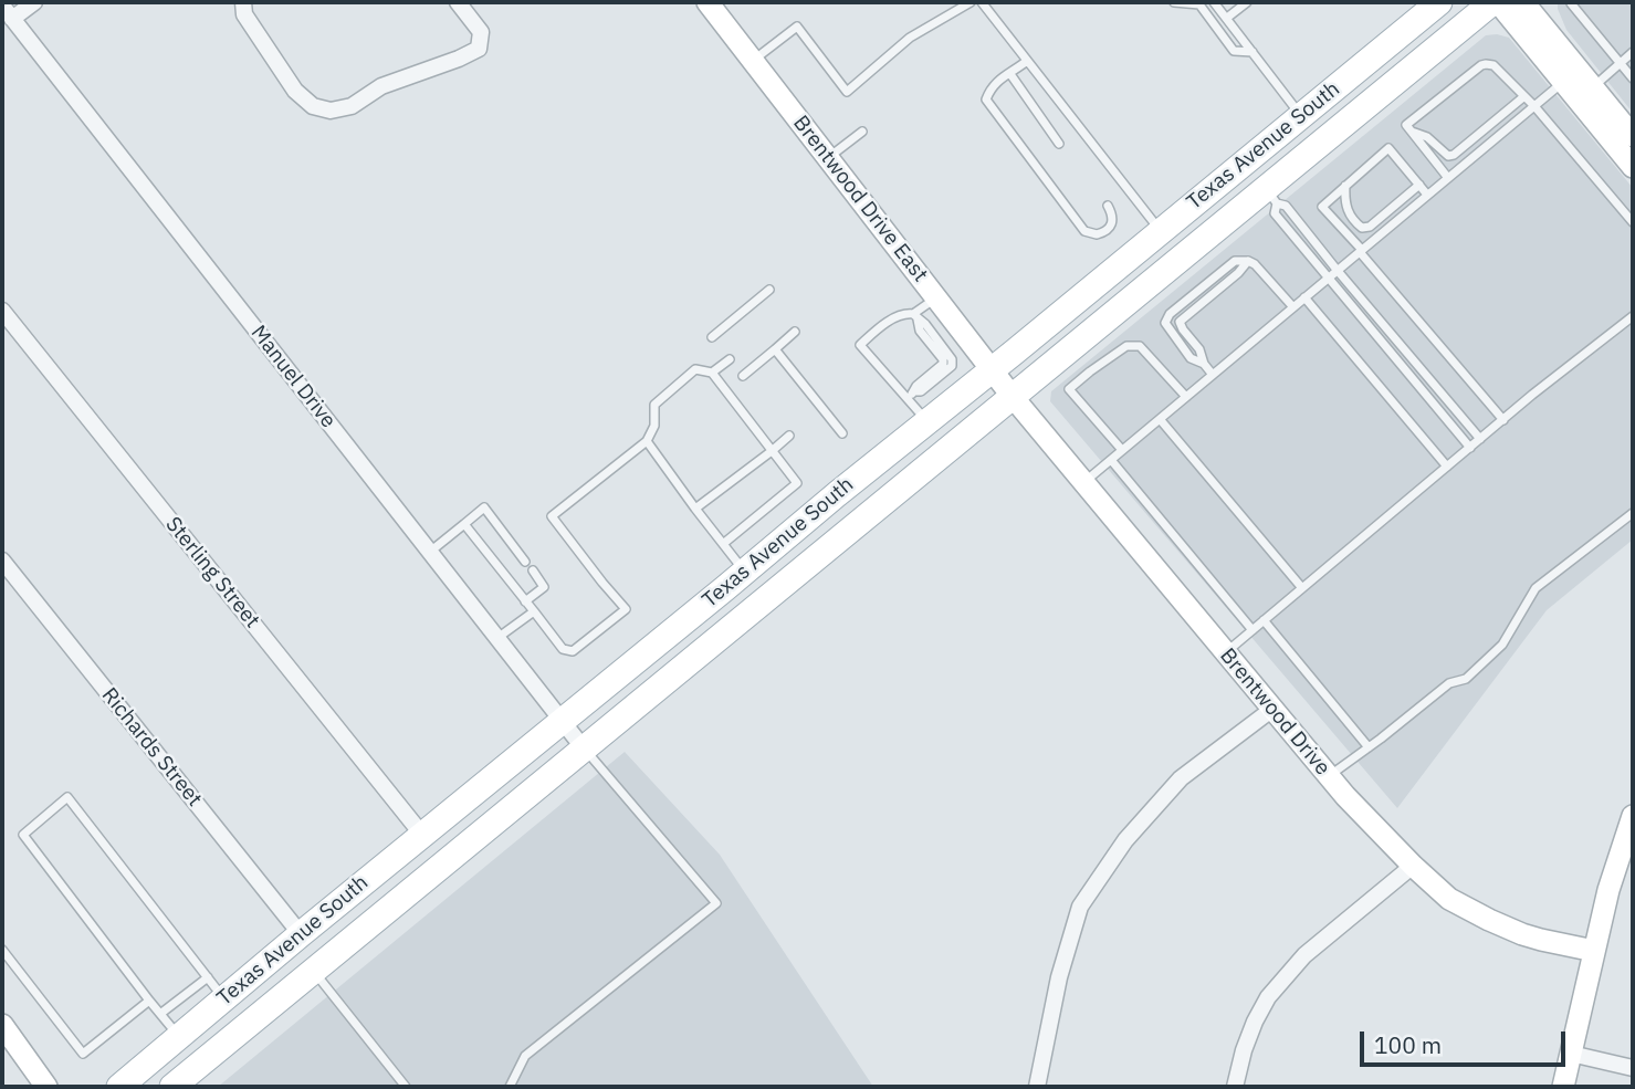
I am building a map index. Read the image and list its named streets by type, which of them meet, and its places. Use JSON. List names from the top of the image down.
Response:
{
  "streets": {
    "main road": ["Texas Avenue South"],
    "street": [
      "Brentwood Drive East",
      "Manuel Drive",
      "Sterling Street",
      "Brentwood Drive",
      "Richards Street"
    ]
  },
  "crossings": [
    ["Texas Avenue South", "Brentwood Drive East"],
    ["Texas Avenue South", "Manuel Drive"],
    ["Texas Avenue South", "Sterling Street"],
    ["Texas Avenue South", "Brentwood Drive"],
    ["Texas Avenue South", "Richards Street"],
    ["Brentwood Drive East", "Brentwood Drive"]
  ],
  "scale_bar": "100 m"
}
